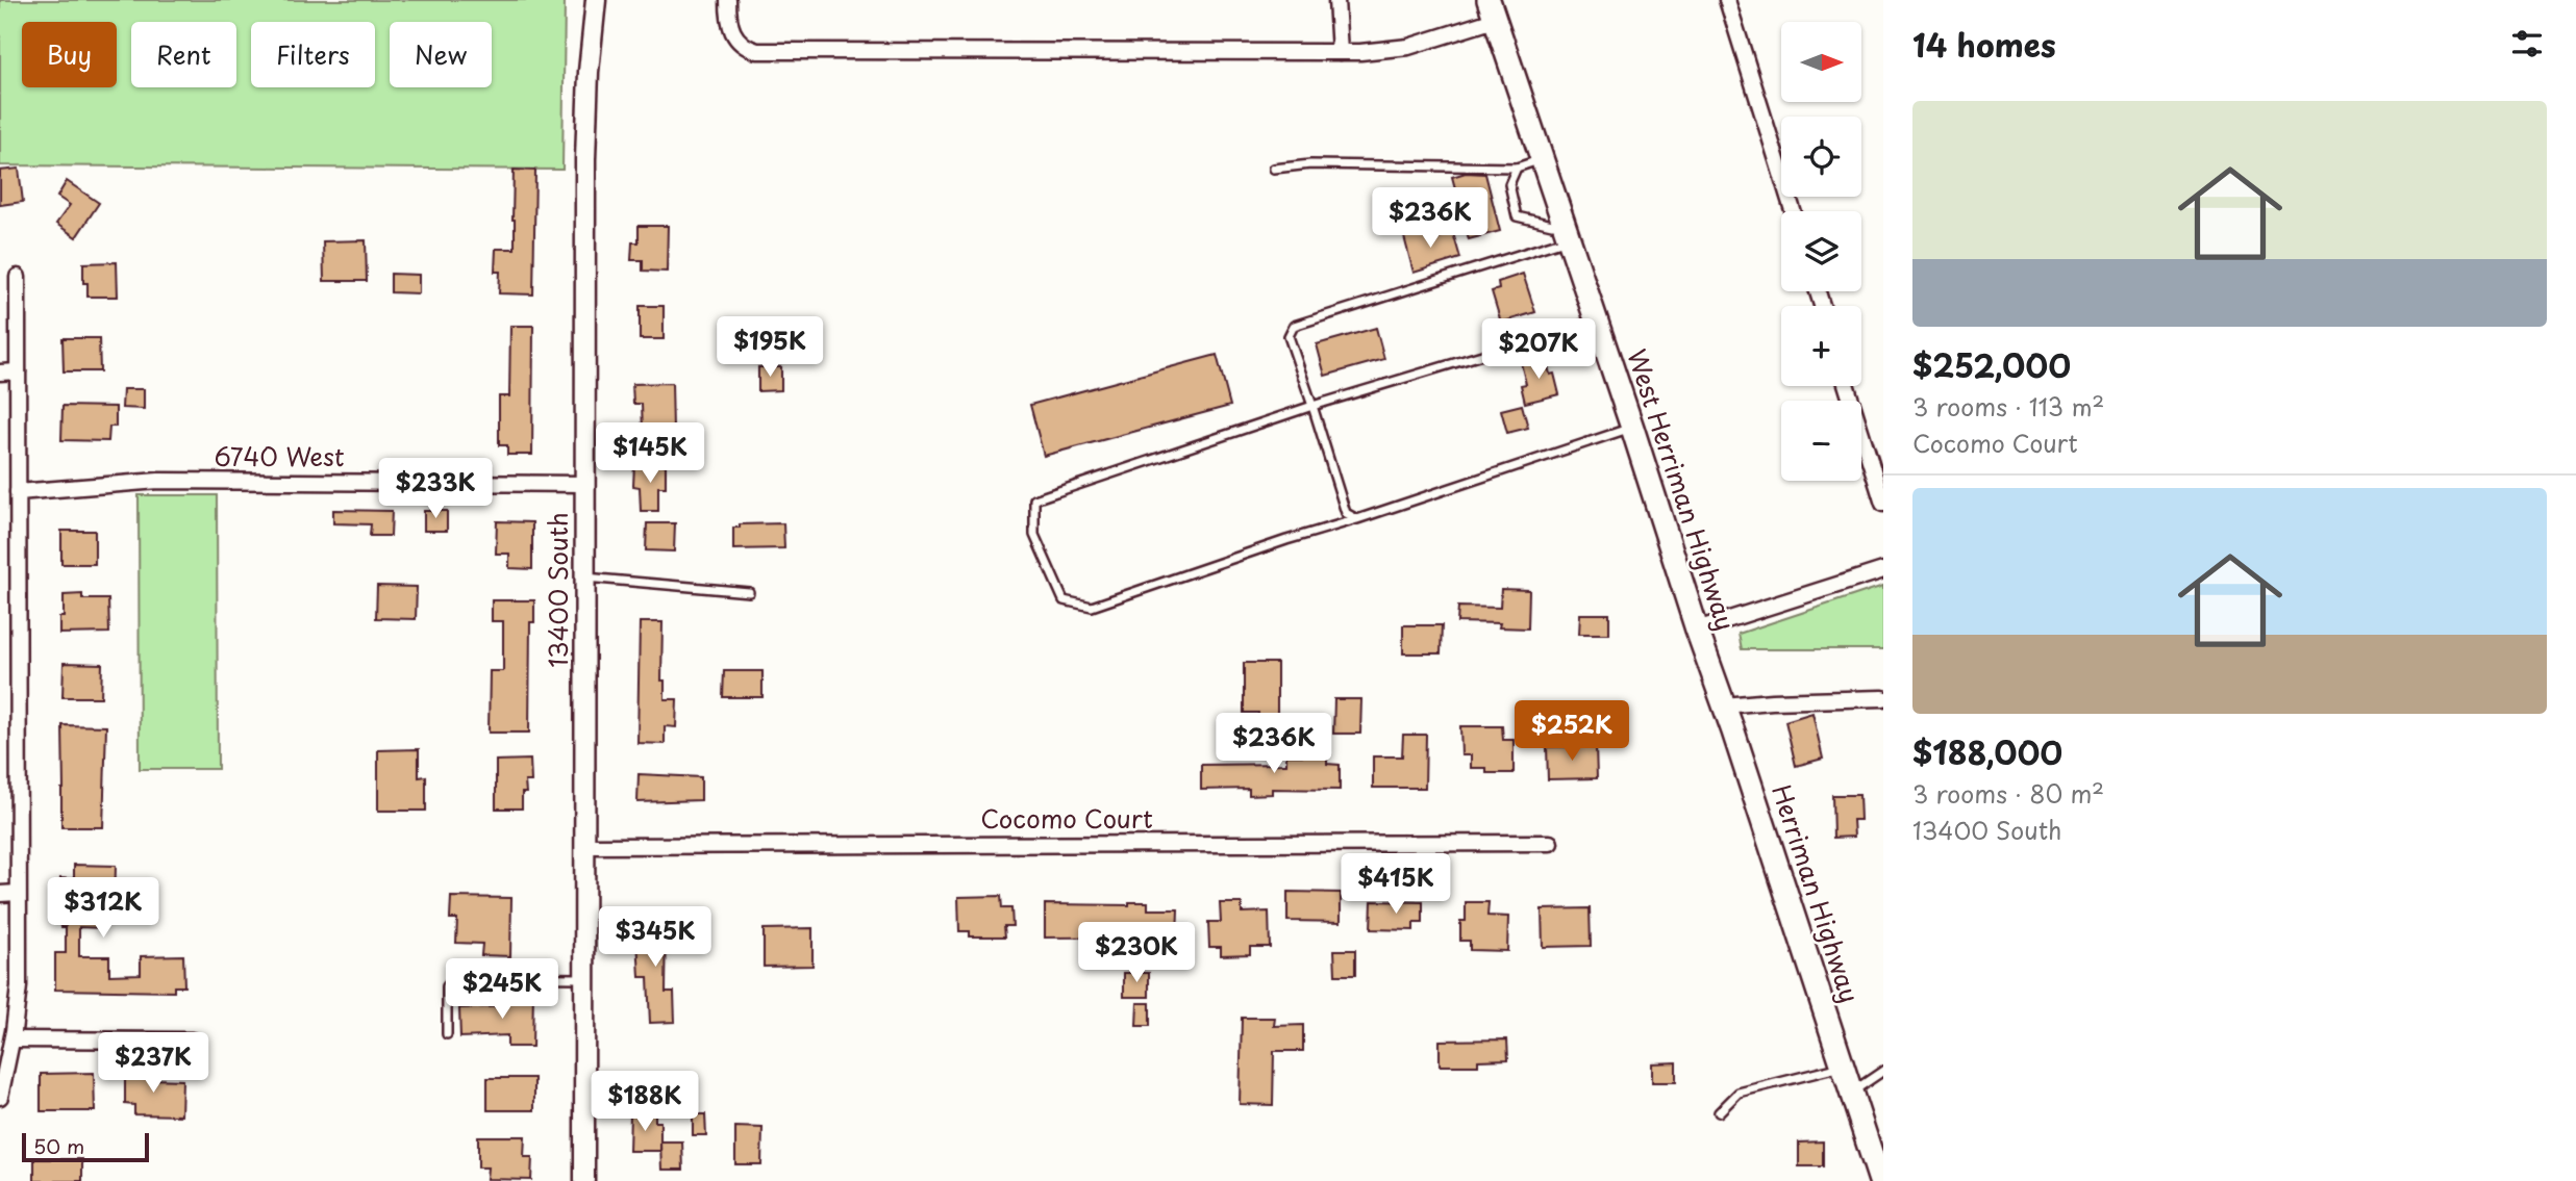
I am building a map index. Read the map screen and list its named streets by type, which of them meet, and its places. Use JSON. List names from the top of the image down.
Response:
{
  "streets": {
    "main road": ["West Herriman Highway", "Herriman Highway"],
    "street": ["6740 West", "13400 South", "Cocomo Court"]
  },
  "crossings": [
    ["6740 West", "13400 South"],
    ["West Herriman Highway", "Herriman Highway"],
    ["13400 South", "Cocomo Court"]
  ],
  "scale_bar": "50 m",
  "north": "right",
  "page": {
    "heading": "14 homes",
    "map_buttons": ["+", "−"],
    "chip": [
      "Buy",
      "Rent",
      "Filters",
      "New"
    ],
    "list": [
      {
        "name": "$252,000",
        "note": "3 rooms · 113 m² · Cocomo Court"
      },
      {
        "name": "$188,000",
        "note": "3 rooms · 80 m² · 13400 South"
      }
    ],
    "price": [
      "$236K",
      "$195K",
      "$207K",
      "$145K",
      "$233K",
      "$252K",
      "$236K",
      "$415K",
      "$312K",
      "$345K",
      "$230K",
      "$245K",
      "$237K",
      "$188K"
    ],
    "scale": "50 m"
  }
}
